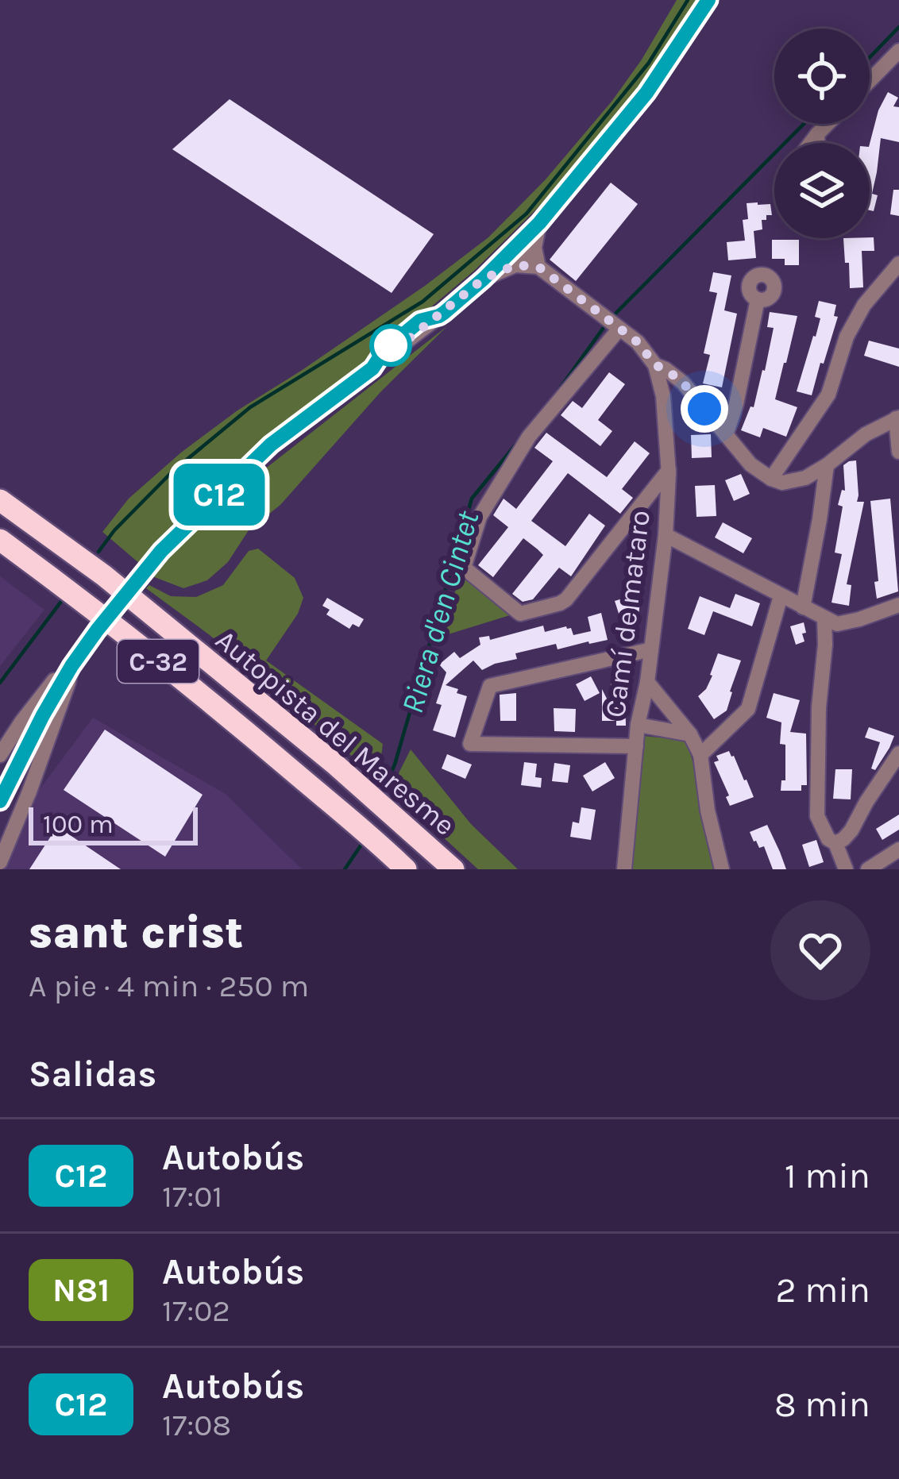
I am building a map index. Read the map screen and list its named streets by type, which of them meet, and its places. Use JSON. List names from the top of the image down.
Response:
{
  "streets": {
    "highway": ["C-32", "Autopista del Maresme"],
    "street": ["Camí de mataro"]
  },
  "water": ["Riera d'en Cintet"],
  "lines": ["bus line C12"],
  "scale_bar": "100 m",
  "page": {
    "on_map": "C12",
    "scale": "100 m",
    "heading": [
      ["sant crist", "A pie · 4 min · 250 m"],
      "Salidas"
    ],
    "list": [
      {
        "mark": "C12",
        "name": "Autobús",
        "note": "17:01",
        "value": "1 min"
      },
      {
        "mark": "N81",
        "name": "Autobús",
        "note": "17:02",
        "value": "2 min"
      },
      {
        "mark": "C12",
        "name": "Autobús",
        "note": "17:08",
        "value": "8 min"
      }
    ]
  }
}
